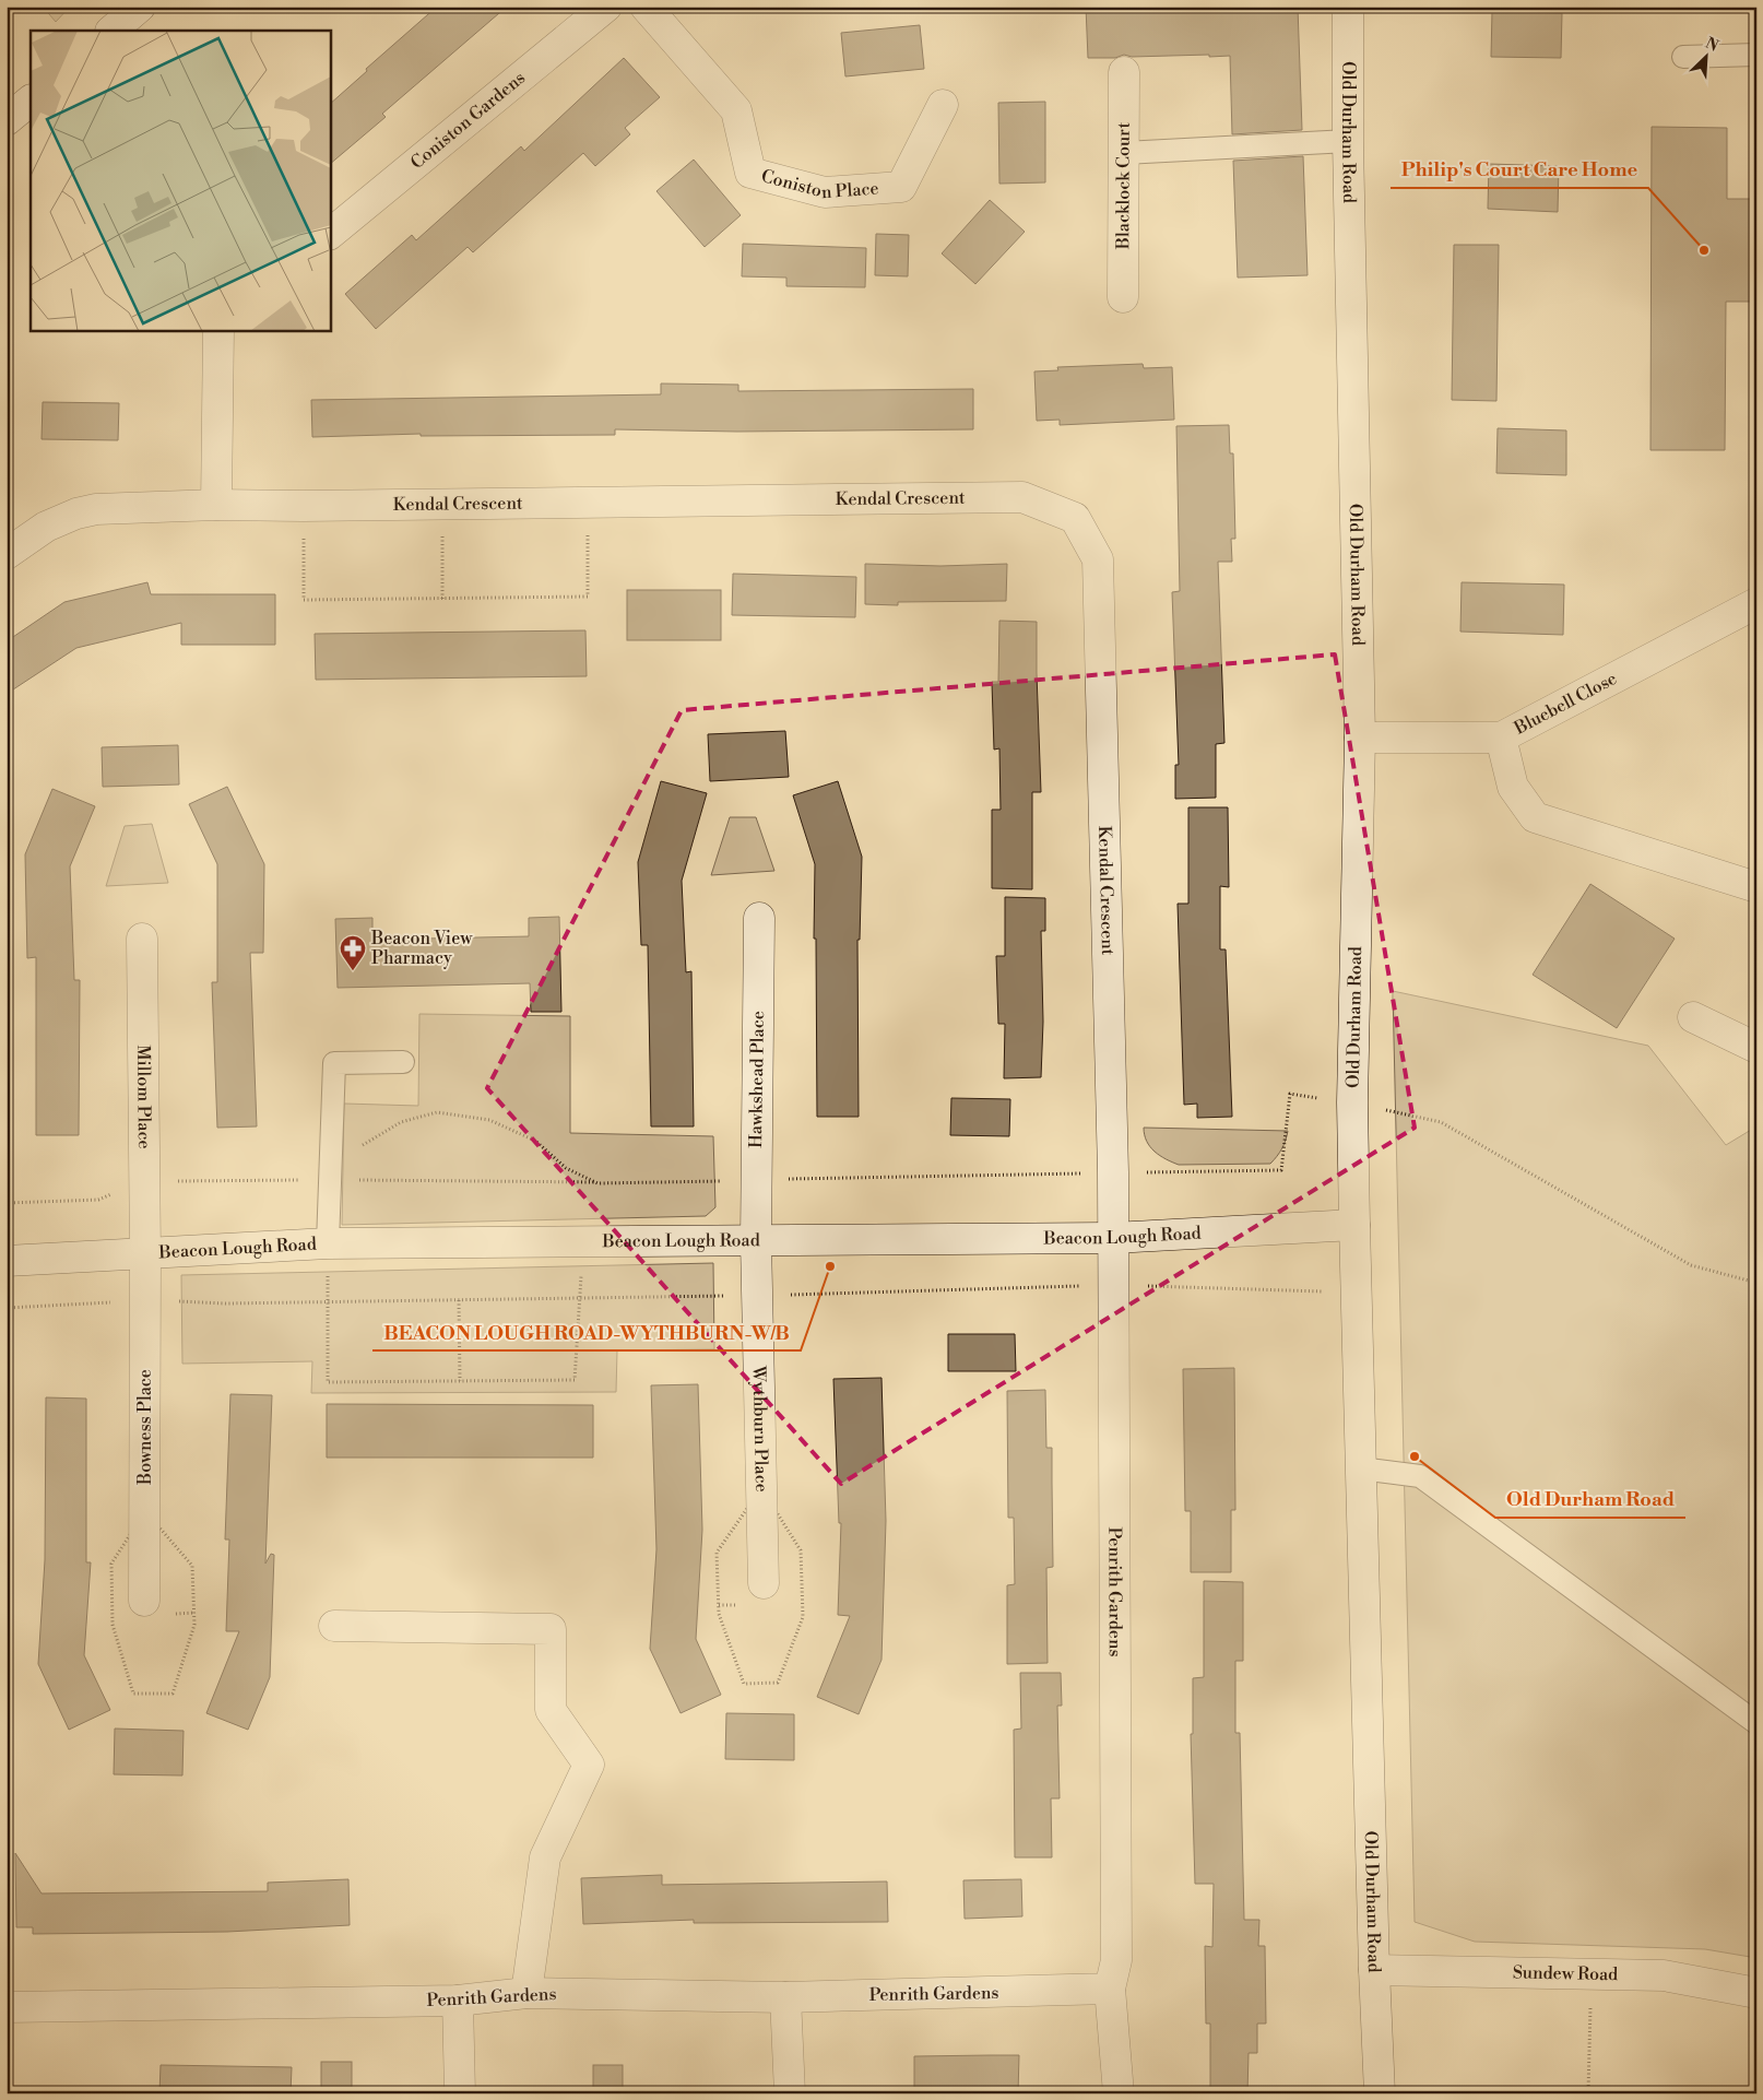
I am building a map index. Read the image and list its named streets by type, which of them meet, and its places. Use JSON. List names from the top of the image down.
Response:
{
  "streets": {
    "street": [
      "Coniston Gardens",
      "Old Durham Road",
      "Coniston Place",
      "Blacklock Court",
      "Kendal Crescent",
      "Bluebell Close",
      "Hawkshead Place",
      "Millom Place",
      "Beacon Lough Road",
      "Bowness Place",
      "Wythburn Place",
      "Penrith Gardens",
      "Sundew Road"
    ]
  },
  "crossings": [
    ["Old Durham Road", "Bluebell Close"],
    ["Old Durham Road", "Beacon Lough Road"],
    ["Old Durham Road", "Sundew Road"],
    ["Kendal Crescent", "Beacon Lough Road"],
    ["Kendal Crescent", "Penrith Gardens"],
    ["Hawkshead Place", "Beacon Lough Road"],
    ["Hawkshead Place", "Wythburn Place"],
    ["Millom Place", "Beacon Lough Road"],
    ["Millom Place", "Bowness Place"],
    ["Beacon Lough Road", "Bowness Place"],
    ["Beacon Lough Road", "Wythburn Place"],
    ["Beacon Lough Road", "Penrith Gardens"]
  ],
  "places": {
    "other": ["Philip's Court Care Home", "BEACON LOUGH ROAD-WYTHBURN-W/B", "Old Durham Road"],
    "pharmacy": ["Beacon View Pharmacy"]
  },
  "north": "top right"
}
